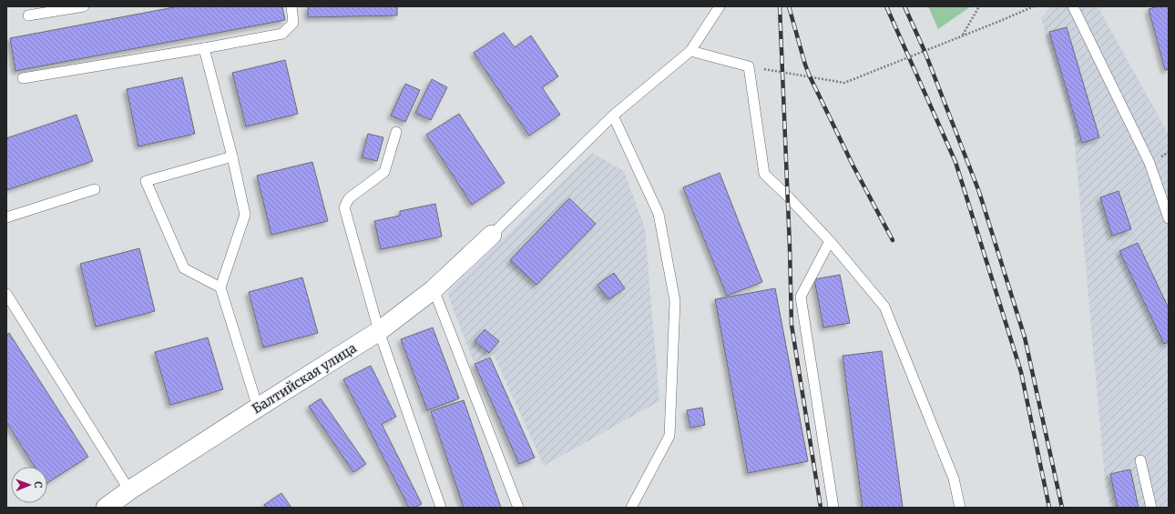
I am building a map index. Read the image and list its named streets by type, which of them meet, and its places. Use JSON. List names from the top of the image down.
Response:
{
  "streets": {
    "street": ["Балтийская улица"]
  },
  "north": "right"
}
